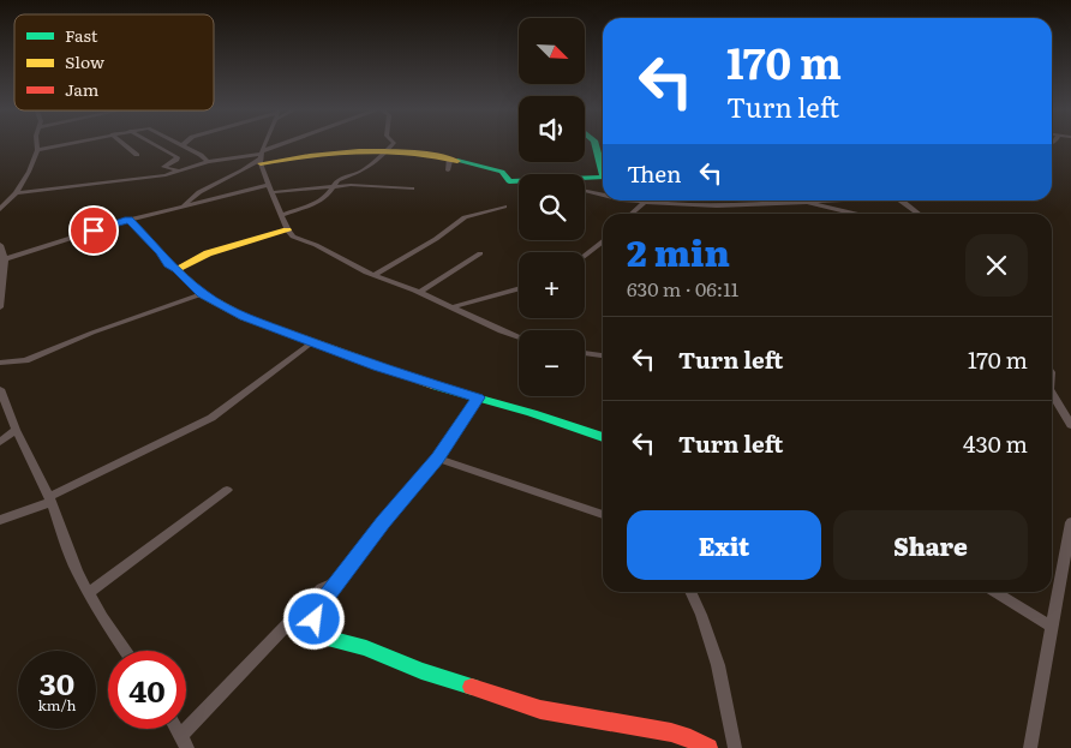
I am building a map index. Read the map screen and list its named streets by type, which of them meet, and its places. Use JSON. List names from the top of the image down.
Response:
{
  "legend": ["Fast", "Slow", "Jam"],
  "north": "bottom right",
  "page": {
    "map_buttons": ["+", "−"],
    "turn": ["170 m", "Turn left"],
    "then": "Then",
    "heading": ["2 min", "630 m · 06:11"],
    "list": [
      {
        "name": "Turn left",
        "value": "170 m"
      },
      {
        "name": "Turn left",
        "value": "430 m"
      }
    ],
    "buttons": ["Exit", "Share"],
    "speed": "30 km/h",
    "limit": "40"
  }
}
